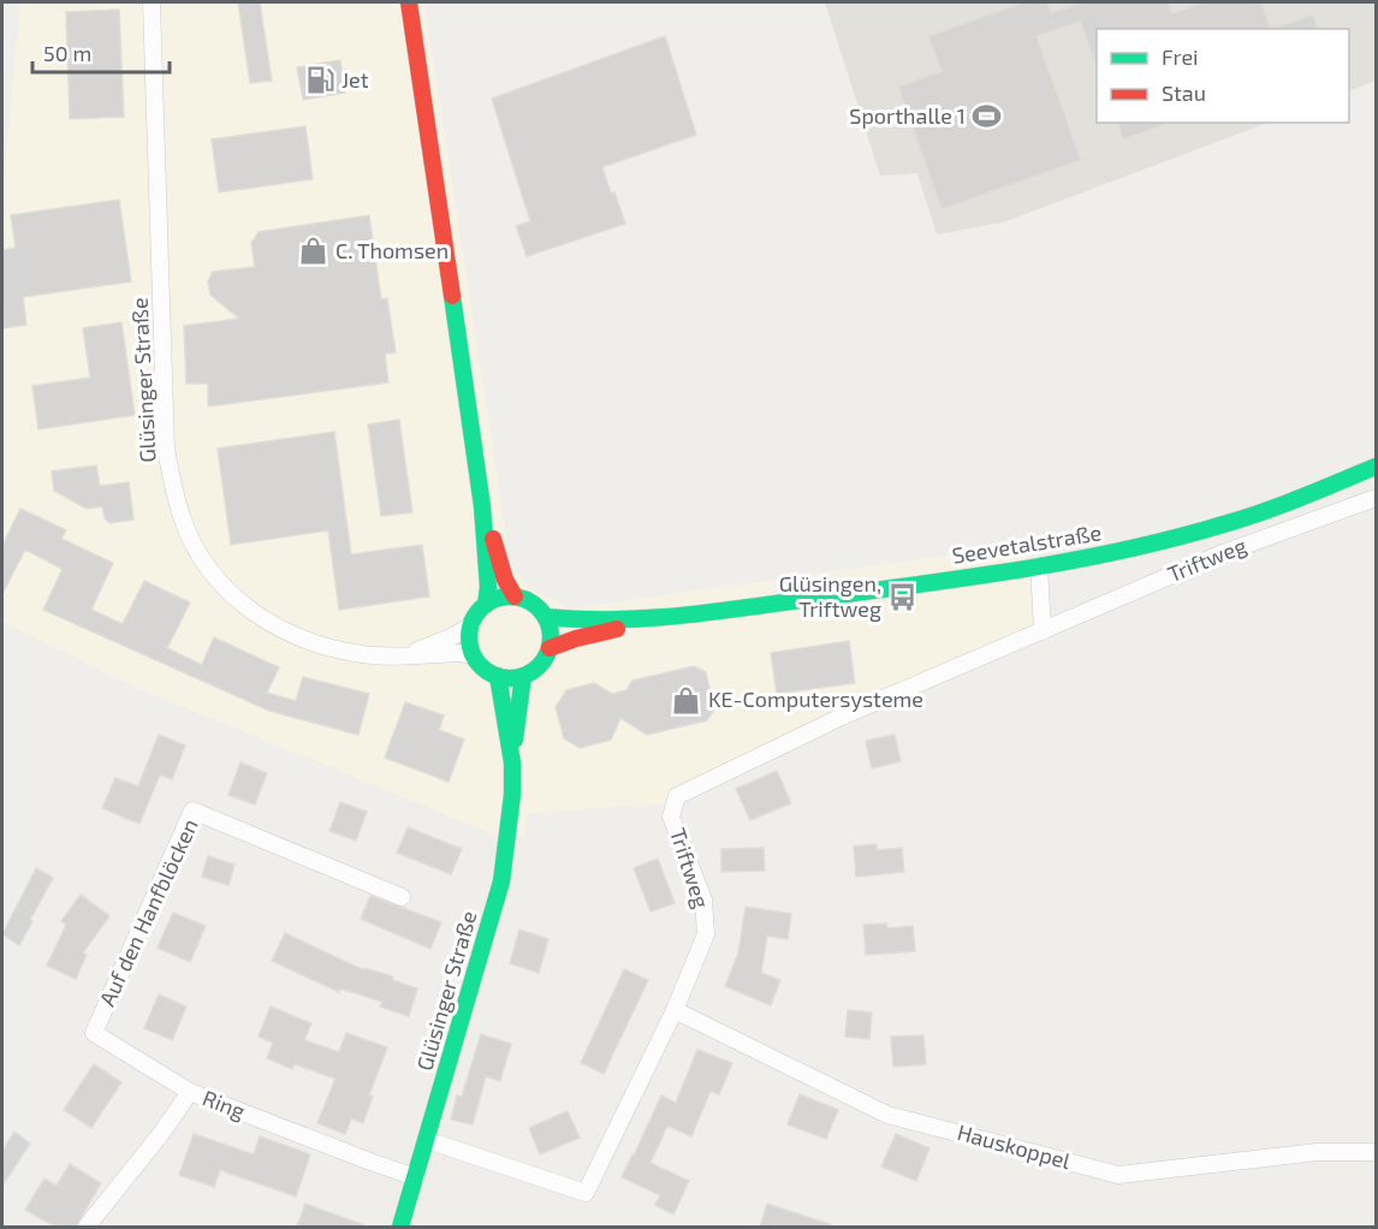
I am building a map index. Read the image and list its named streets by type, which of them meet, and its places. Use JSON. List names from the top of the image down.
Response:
{
  "streets": {
    "main road": ["Glüsinger Straße", "Seevetalstraße"],
    "street": [
      "Triftweg",
      "Auf den Hanfblöcken",
      "Ring",
      "Hauskoppel"
    ]
  },
  "crossings": [
    ["Glüsinger Straße", "Seevetalstraße"],
    ["Glüsinger Straße", "Triftweg"],
    ["Glüsinger Straße", "Ring"],
    ["Triftweg", "Hauskoppel"],
    ["Auf den Hanfblöcken", "Ring"]
  ],
  "places": {
    "fuel station": ["Jet"],
    "sports": ["Sporthalle 1"],
    "shop": ["C. Thomsen", "KE-Computersysteme"],
    "bus stop": ["Glüsingen, Triftweg"]
  },
  "legend": ["Frei", "Stau"],
  "scale_bar": "50 m"
}
